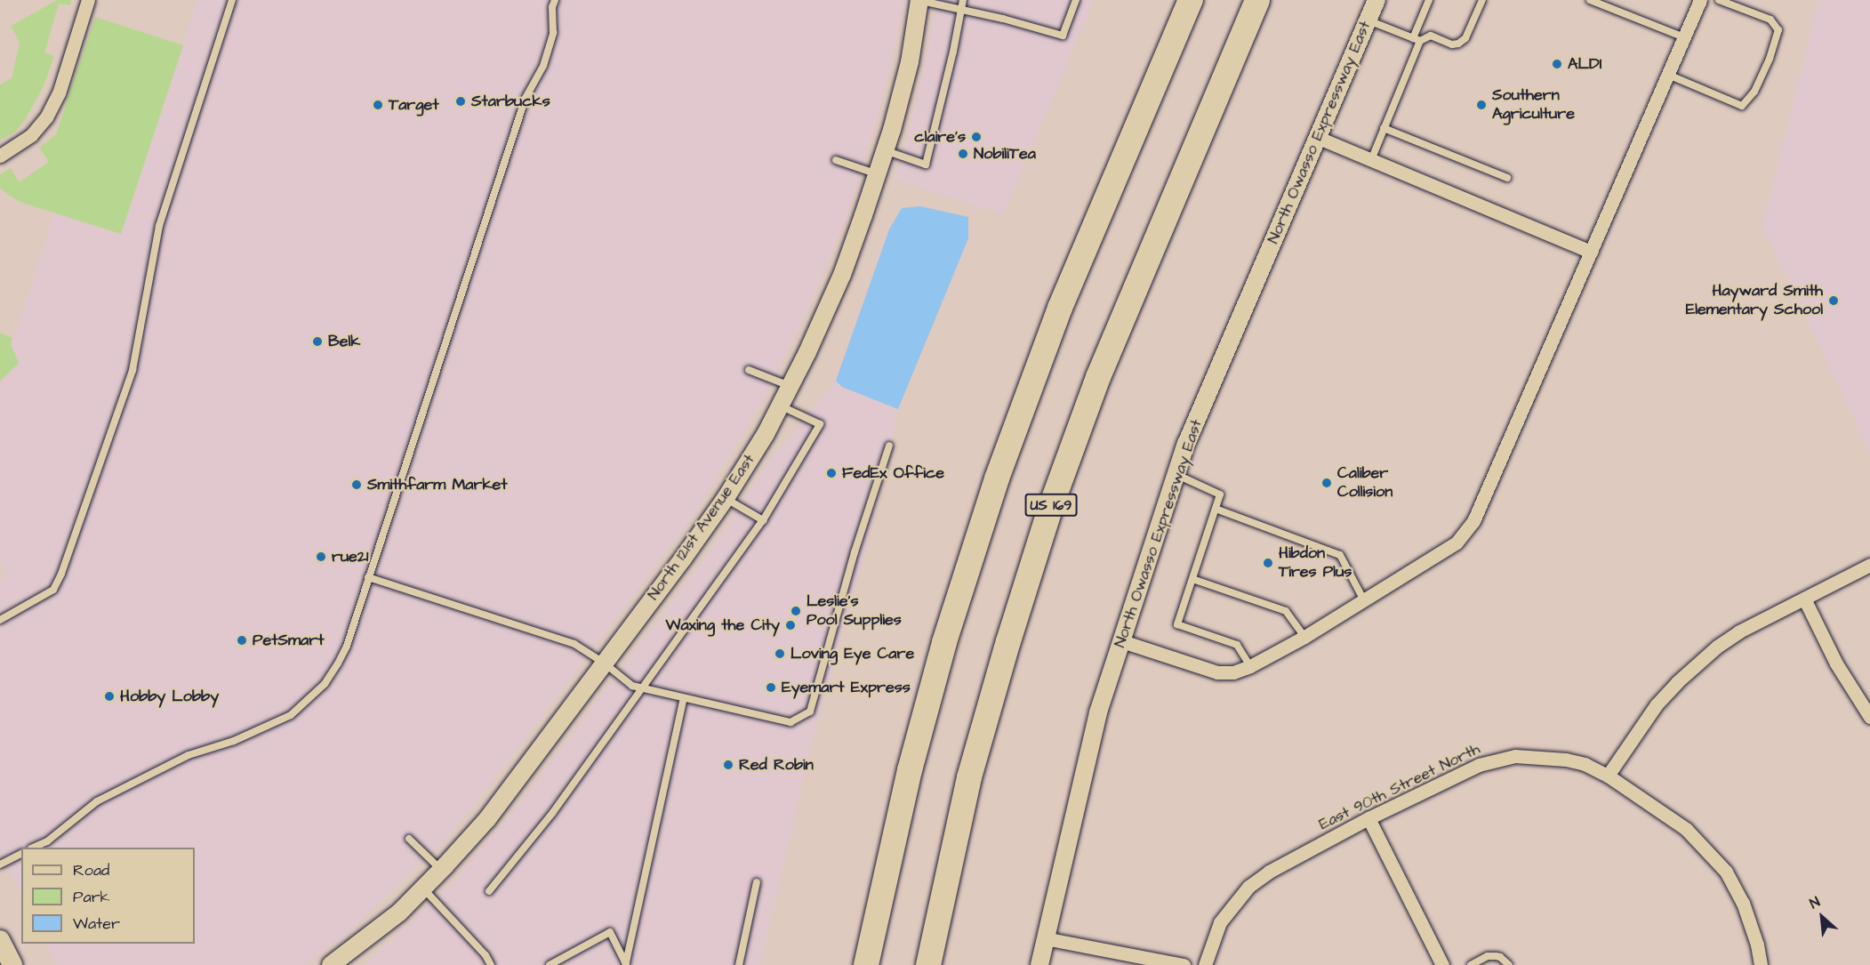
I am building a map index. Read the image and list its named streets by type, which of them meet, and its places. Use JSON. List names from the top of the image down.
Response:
{
  "streets": {
    "highway": ["US 169"],
    "street": ["North Owasso Expressway East", "North 121st Avenue East", "East 90th Street North"]
  },
  "places": [
    "ALDI",
    "Starbucks",
    "Target",
    "Southern Agriculture",
    "claire's",
    "NobiliTea",
    "Hayward Smith Elementary School",
    "Belk",
    "FedEx Office",
    "Caliber Collision",
    "Smithfarm Market",
    "rue21",
    "Hibdon Tires Plus",
    "Leslie's Pool Supplies",
    "Waxing the City",
    "PetSmart",
    "Loving Eye Care",
    "Eyemart Express",
    "Hobby Lobby",
    "Red Robin"
  ],
  "legend": ["Road", "Park", "Water"],
  "north": "top left"
}
